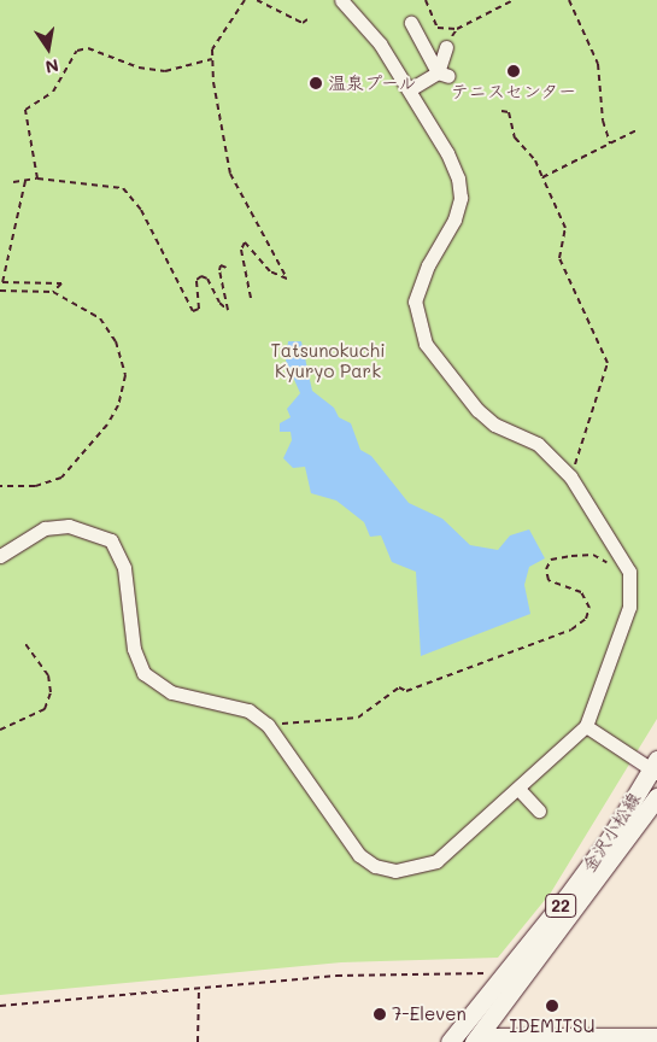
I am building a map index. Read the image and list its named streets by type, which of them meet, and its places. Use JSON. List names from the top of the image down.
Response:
{
  "streets": {
    "main road": ["金沢小松線", "22"]
  },
  "parks": ["Tatsunokuchi Kyuryo Park"],
  "places": [
    "テニスセンター",
    "温泉プール",
    "IDEMITSU",
    "7-Eleven"
  ],
  "north": "bottom"
}
